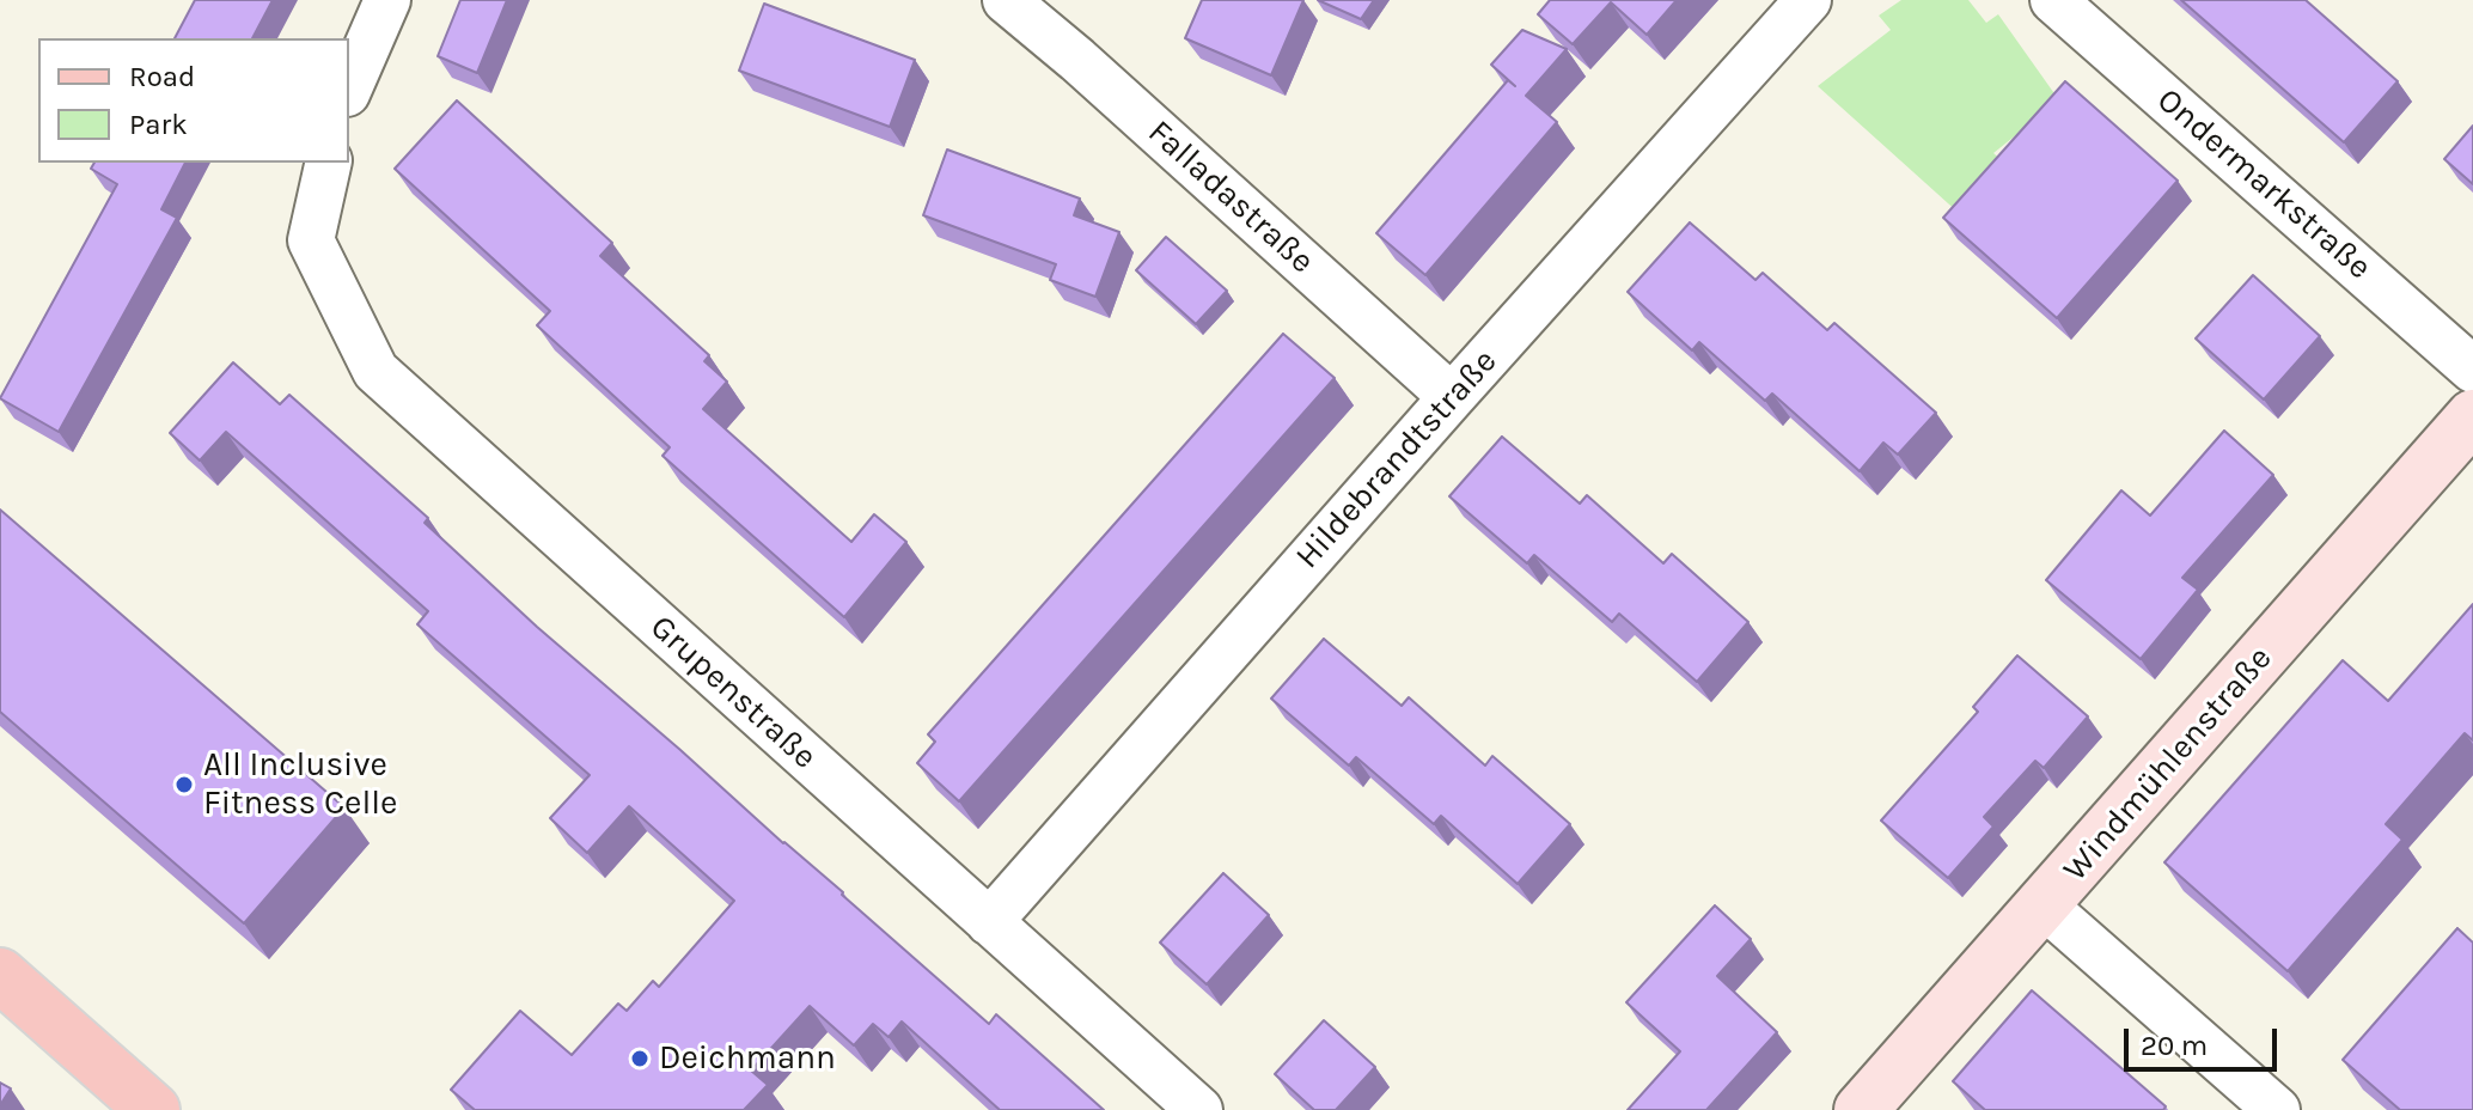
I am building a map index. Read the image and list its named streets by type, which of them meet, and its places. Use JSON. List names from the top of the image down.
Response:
{
  "streets": {
    "street": [
      "Ondermarkstraße",
      "Falladastraße",
      "Hildebrandtstraße",
      "Grupenstraße",
      "Windmühlenstraße"
    ]
  },
  "crossings": [
    ["Falladastraße", "Hildebrandtstraße"],
    ["Hildebrandtstraße", "Grupenstraße"]
  ],
  "places": ["All Inclusive Fitness Celle", "Deichmann"],
  "legend": ["Road", "Park"],
  "scale_bar": "20 m"
}
